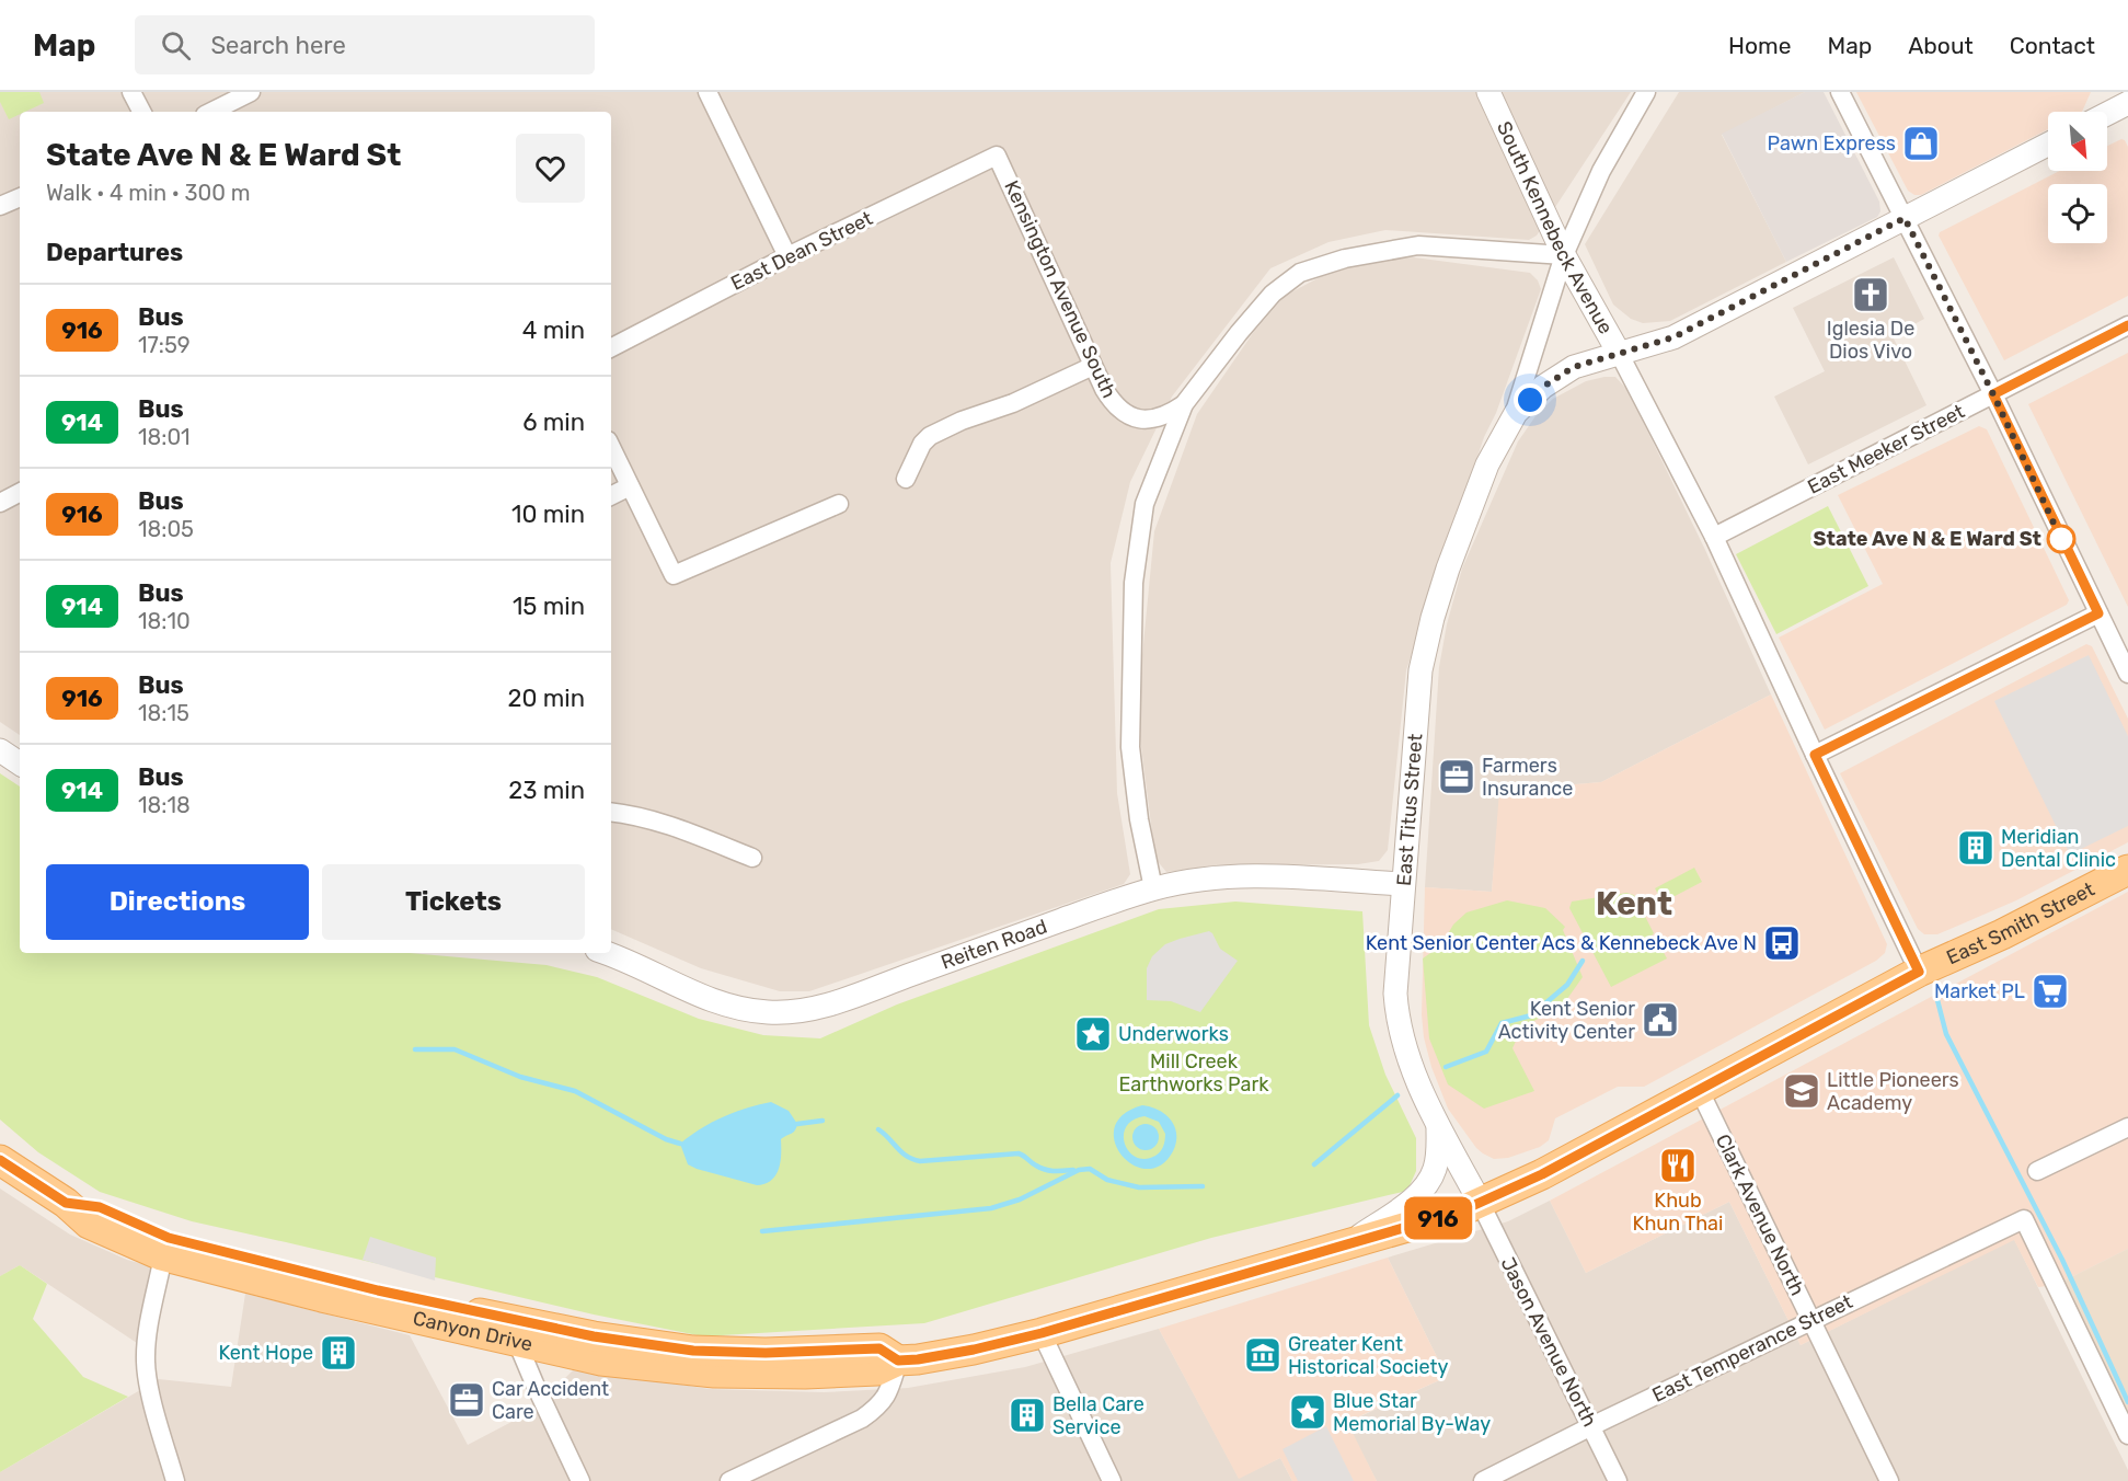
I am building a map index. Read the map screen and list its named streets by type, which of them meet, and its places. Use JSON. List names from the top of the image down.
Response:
{
  "streets": {
    "main road": ["East Smith Street", "Canyon Drive"],
    "street": [
      "South Kennebeck Avenue",
      "East Dean Street",
      "Kensington Avenue South",
      "East Meeker Street",
      "East Titus Street",
      "Reiten Road",
      "Clark Avenue North",
      "Jason Avenue North",
      "East Temperance Street"
    ]
  },
  "crossings": [
    ["South Kennebeck Avenue", "East Meeker Street"],
    ["South Kennebeck Avenue", "East Titus Street"],
    ["South Kennebeck Avenue", "East Smith Street"],
    ["East Dean Street", "Kensington Avenue South"],
    ["East Titus Street", "East Smith Street"],
    ["East Titus Street", "Reiten Road"],
    ["East Titus Street", "Jason Avenue North"],
    ["East Smith Street", "Clark Avenue North"],
    ["East Smith Street", "Canyon Drive"],
    ["East Smith Street", "Jason Avenue North"],
    ["Clark Avenue North", "East Temperance Street"],
    ["Jason Avenue North", "East Temperance Street"]
  ],
  "districts": ["Kent"],
  "parks": ["Mill Creek Earthworks Park"],
  "places": {
    "shop": ["Pawn Express"],
    "church": ["Iglesia De Dios Vivo"],
    "other": ["State Ave N & E Ward St"],
    "office": ["Farmers Insurance", "Car Accident Care"],
    "building": ["Meridian Dental Clinic", "Kent Hope", "Bella Care Service"],
    "bus stop": ["Kent Senior Center Acs & Kennebeck Ave N"],
    "supermarket": ["Market PL"],
    "public building": ["Kent Senior Activity Center"],
    "place": ["Underworks", "Blue Star Memorial By-Way"],
    "school or university": ["Little Pioneers Academy"],
    "restaurant": ["Khub Khun Thai"],
    "museum": ["Greater Kent Historical Society"]
  },
  "lines": ["bus line 916"],
  "north": "bottom right",
  "page": {
    "header": "Map",
    "search": "Search here",
    "nav": [
      "Home",
      "Map",
      "About",
      "Contact"
    ],
    "on_map": "916",
    "heading": [
      ["State Ave N & E Ward St", "Walk · 4 min · 300 m"],
      "Departures"
    ],
    "list": [
      {
        "mark": "916",
        "name": "Bus",
        "note": "17:59",
        "value": "4 min"
      },
      {
        "mark": "914",
        "name": "Bus",
        "note": "18:01",
        "value": "6 min"
      },
      {
        "mark": "916",
        "name": "Bus",
        "note": "18:05",
        "value": "10 min"
      },
      {
        "mark": "914",
        "name": "Bus",
        "note": "18:10",
        "value": "15 min"
      },
      {
        "mark": "916",
        "name": "Bus",
        "note": "18:15",
        "value": "20 min"
      },
      {
        "mark": "914",
        "name": "Bus",
        "note": "18:18",
        "value": "23 min"
      }
    ],
    "buttons": ["Directions", "Tickets"]
  }
}
